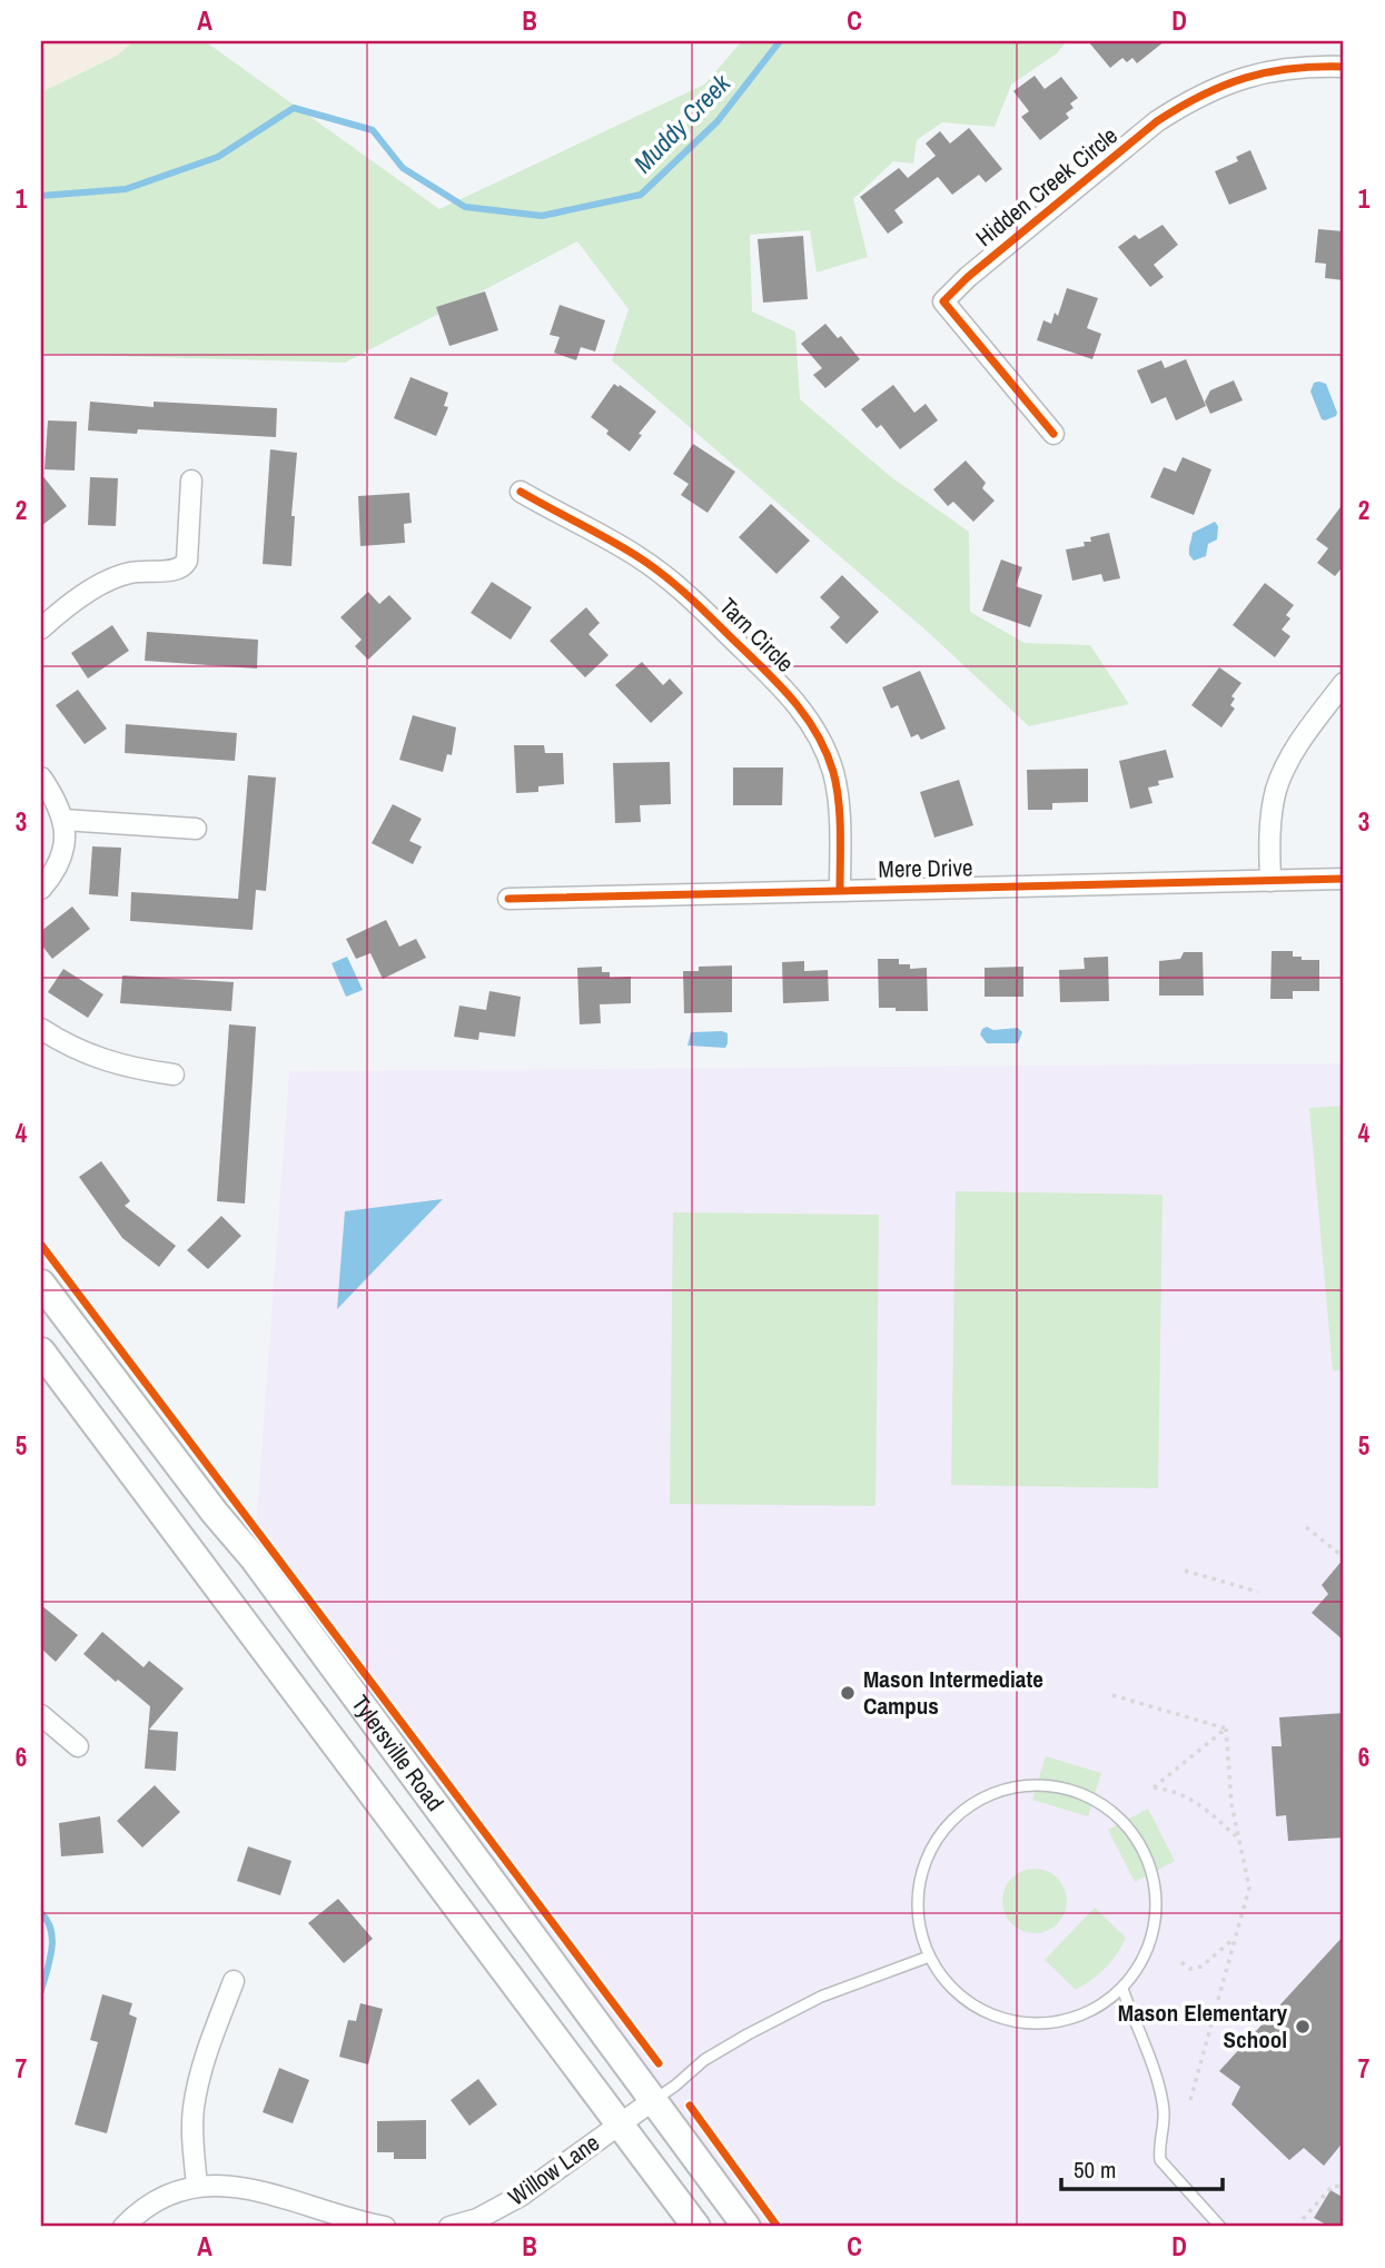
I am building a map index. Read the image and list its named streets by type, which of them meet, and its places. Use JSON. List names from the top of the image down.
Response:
{
  "streets": {
    "main road": ["Tylersville Road"],
    "street": [
      "Hidden Creek Circle",
      "Tarn Circle",
      "Mere Drive",
      "Willow Lane"
    ]
  },
  "crossings": [
    ["Tarn Circle", "Mere Drive"],
    ["Tylersville Road", "Willow Lane"]
  ],
  "water": ["Muddy Creek"],
  "places": ["Mason Intermediate Campus", "Mason Elementary School"],
  "scale_bar": "50 m",
  "grid": {
    "columns": [
      "A",
      "B",
      "C",
      "D"
    ],
    "rows": [
      "1",
      "2",
      "3",
      "4",
      "5",
      "6",
      "7"
    ]
  }
}
